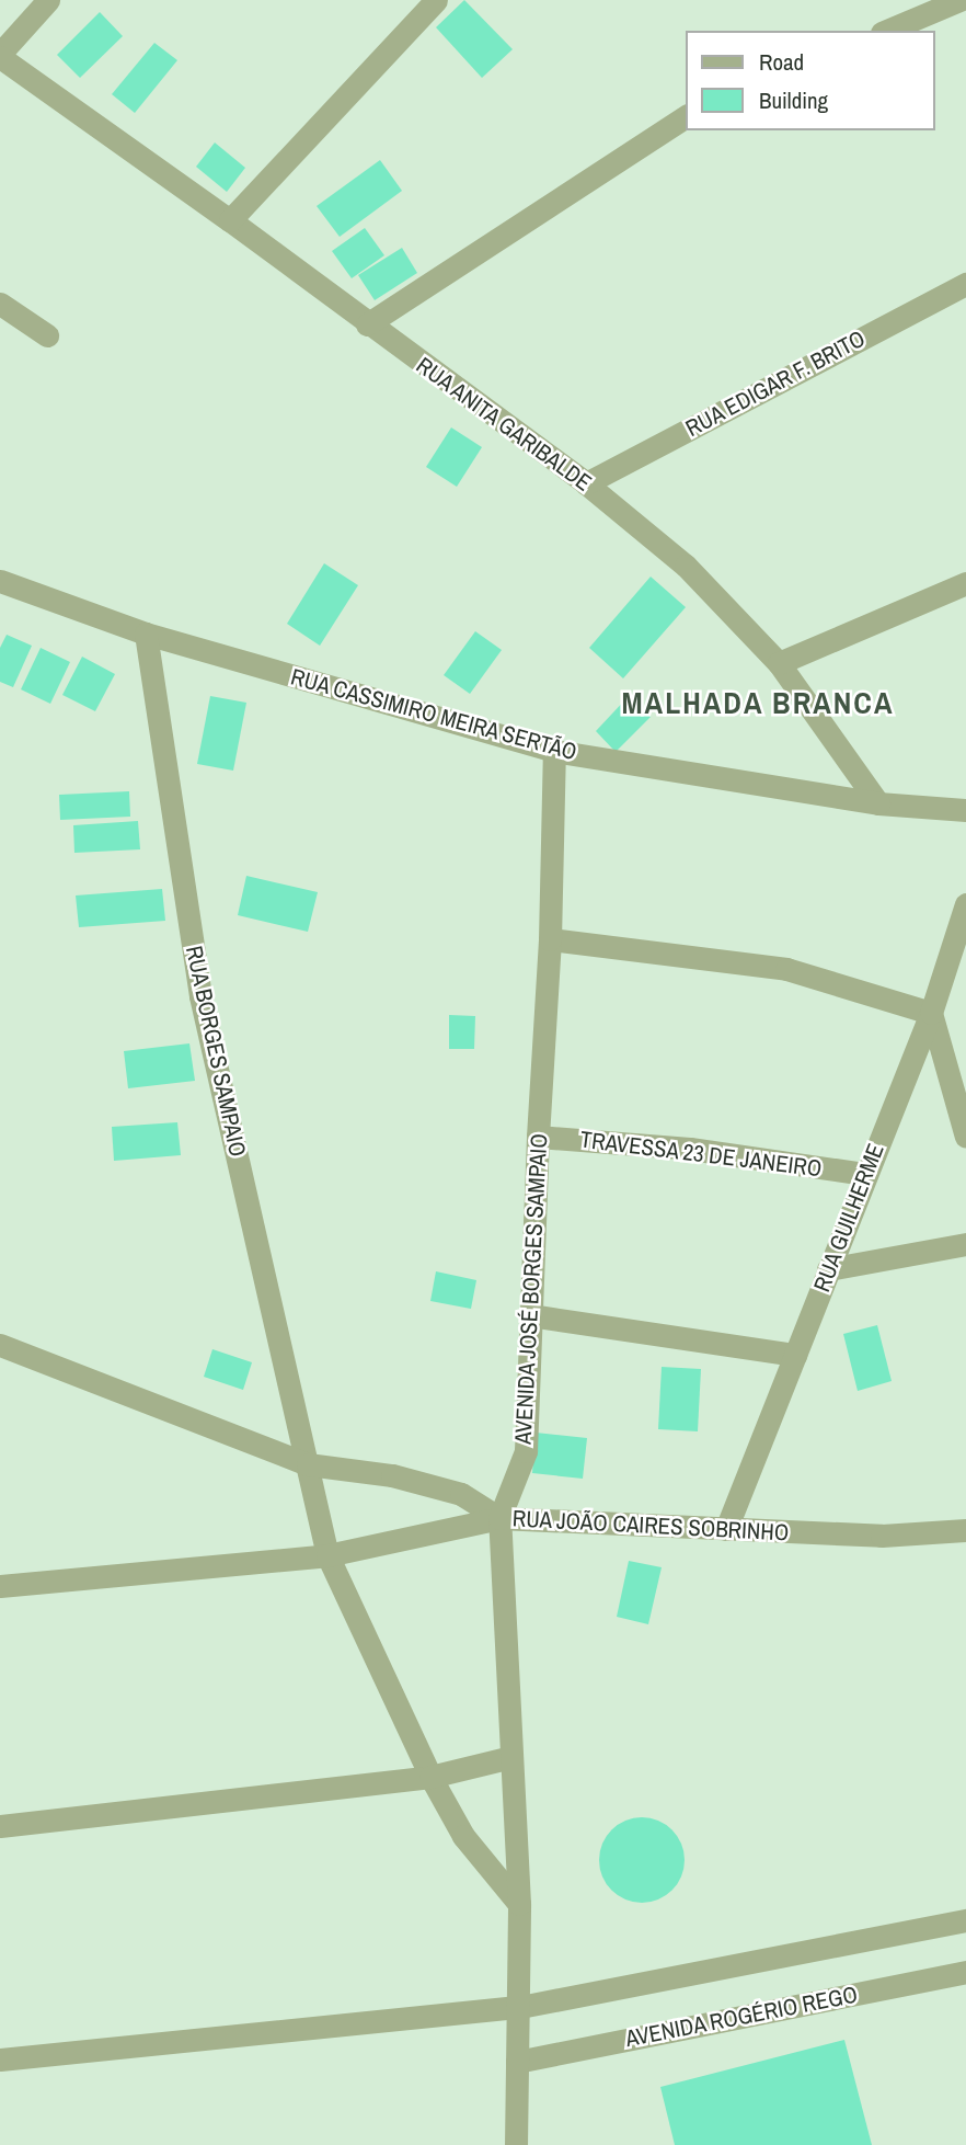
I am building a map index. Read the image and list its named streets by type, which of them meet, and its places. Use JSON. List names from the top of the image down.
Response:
{
  "streets": {
    "street": [
      "RUA EDIGAR F. BRITO",
      "RUA ANITA GARIBALDE",
      "RUA CASSIMIRO MEIRA SERTÃO",
      "RUA BORGES SAMPAIO",
      "TRAVESSA 23 DE JANEIRO",
      "RUA GUILHERME",
      "AVENIDA JOSÉ BORGES SAMPAIO",
      "RUA JOÃO CAIRES SOBRINHO",
      "AVENIDA ROGÉRIO REGO"
    ]
  },
  "crossings": [
    ["RUA EDIGAR F. BRITO", "RUA ANITA GARIBALDE"],
    ["RUA ANITA GARIBALDE", "RUA CASSIMIRO MEIRA SERTÃO"],
    ["RUA CASSIMIRO MEIRA SERTÃO", "RUA BORGES SAMPAIO"],
    ["RUA CASSIMIRO MEIRA SERTÃO", "AVENIDA JOSÉ BORGES SAMPAIO"],
    ["RUA BORGES SAMPAIO", "AVENIDA JOSÉ BORGES SAMPAIO"],
    ["RUA BORGES SAMPAIO", "RUA JOÃO CAIRES SOBRINHO"],
    ["TRAVESSA 23 DE JANEIRO", "RUA GUILHERME"],
    ["TRAVESSA 23 DE JANEIRO", "AVENIDA JOSÉ BORGES SAMPAIO"],
    ["RUA GUILHERME", "RUA JOÃO CAIRES SOBRINHO"],
    ["AVENIDA JOSÉ BORGES SAMPAIO", "RUA JOÃO CAIRES SOBRINHO"],
    ["AVENIDA JOSÉ BORGES SAMPAIO", "AVENIDA ROGÉRIO REGO"]
  ],
  "districts": ["MALHADA BRANCA"],
  "legend": ["Road", "Building"]
}
